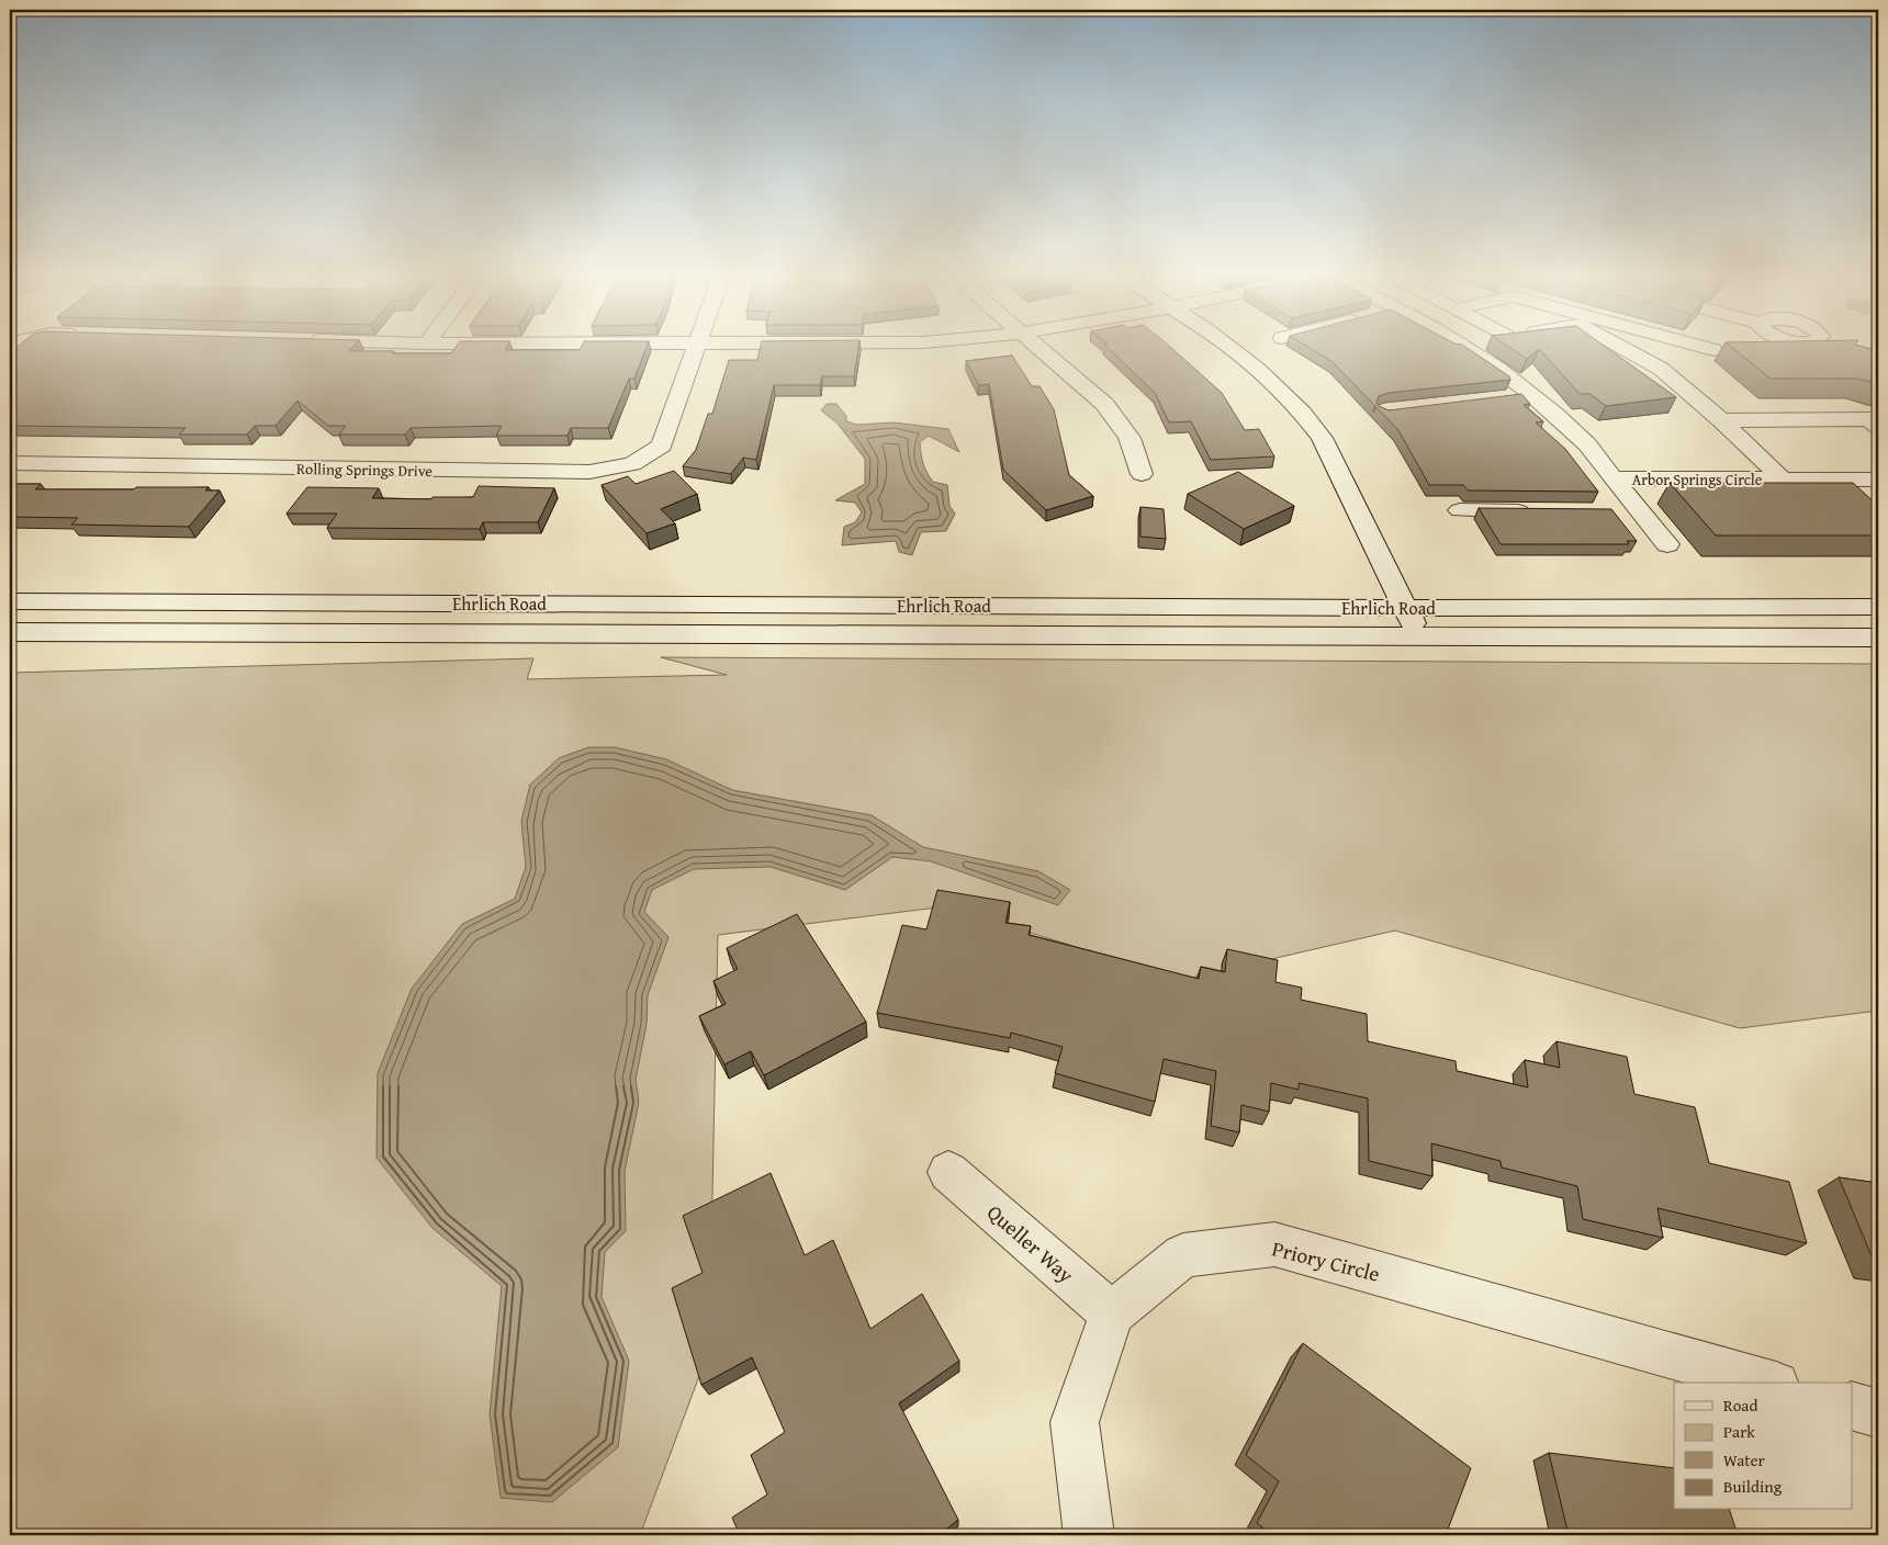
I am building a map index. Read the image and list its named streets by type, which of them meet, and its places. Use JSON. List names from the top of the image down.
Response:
{
  "streets": {
    "street": [
      "Rolling Springs Drive",
      "Arbor Springs Circle",
      "Ehrlich Road",
      "Queller Way",
      "Priory Circle"
    ]
  },
  "crossings": [
    ["Queller Way", "Priory Circle"]
  ],
  "legend": [
    "Road",
    "Park",
    "Water",
    "Building"
  ]
}
